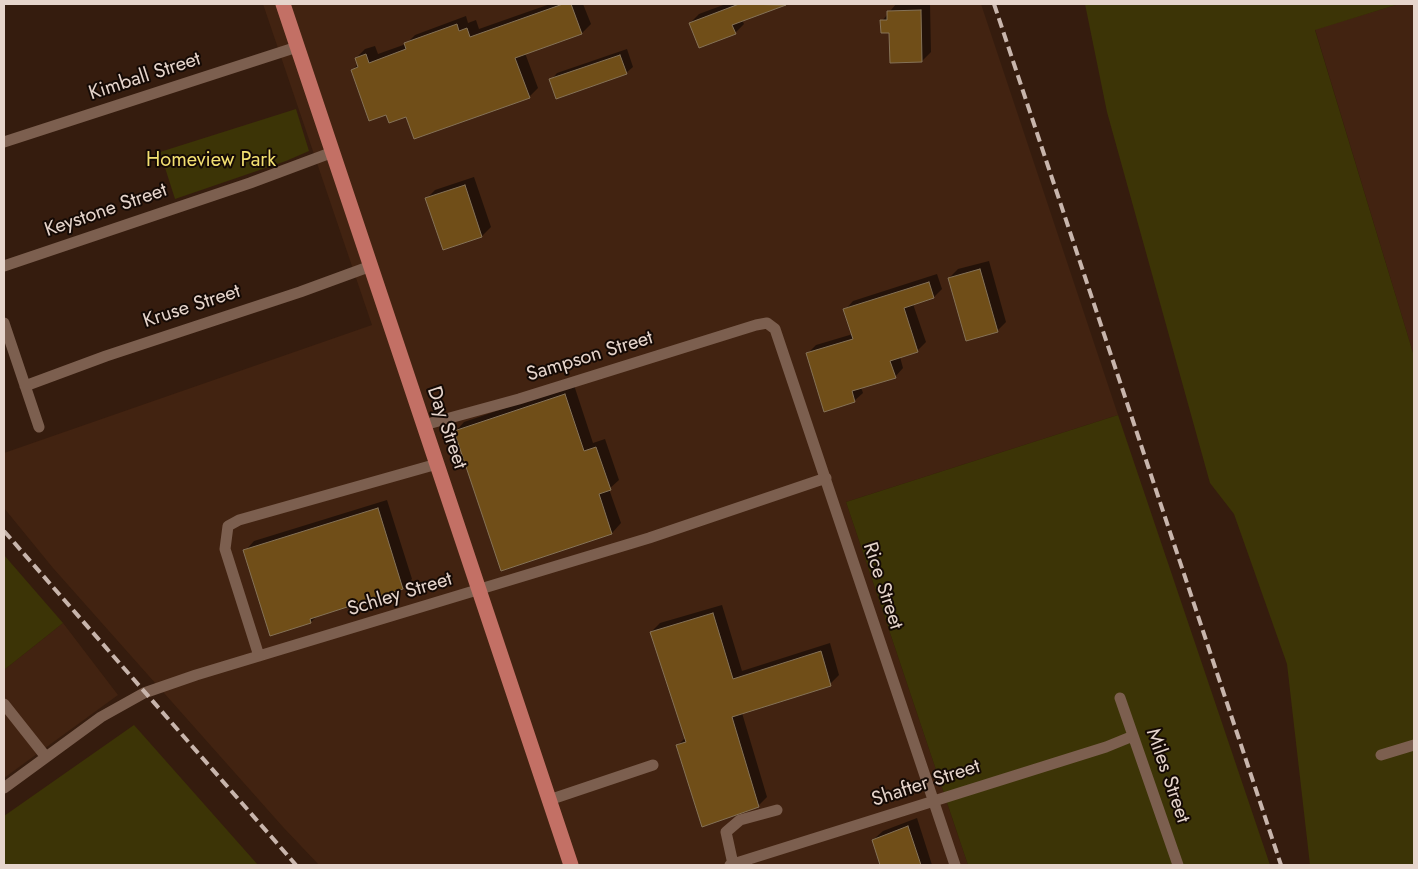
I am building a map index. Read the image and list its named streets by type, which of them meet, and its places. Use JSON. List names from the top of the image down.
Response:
{
  "streets": {
    "main road": ["Day Street"],
    "street": [
      "Kimball Street",
      "Keystone Street",
      "Kruse Street",
      "Sampson Street",
      "Rice Street",
      "Schley Street",
      "Miles Street",
      "Shafter Street"
    ]
  },
  "crossings": [
    ["Kimball Street", "Day Street"],
    ["Keystone Street", "Day Street"],
    ["Kruse Street", "Day Street"],
    ["Sampson Street", "Day Street"],
    ["Sampson Street", "Rice Street"],
    ["Day Street", "Schley Street"],
    ["Rice Street", "Schley Street"],
    ["Rice Street", "Shafter Street"],
    ["Miles Street", "Shafter Street"]
  ],
  "parks": ["Homeview Park"]
}
